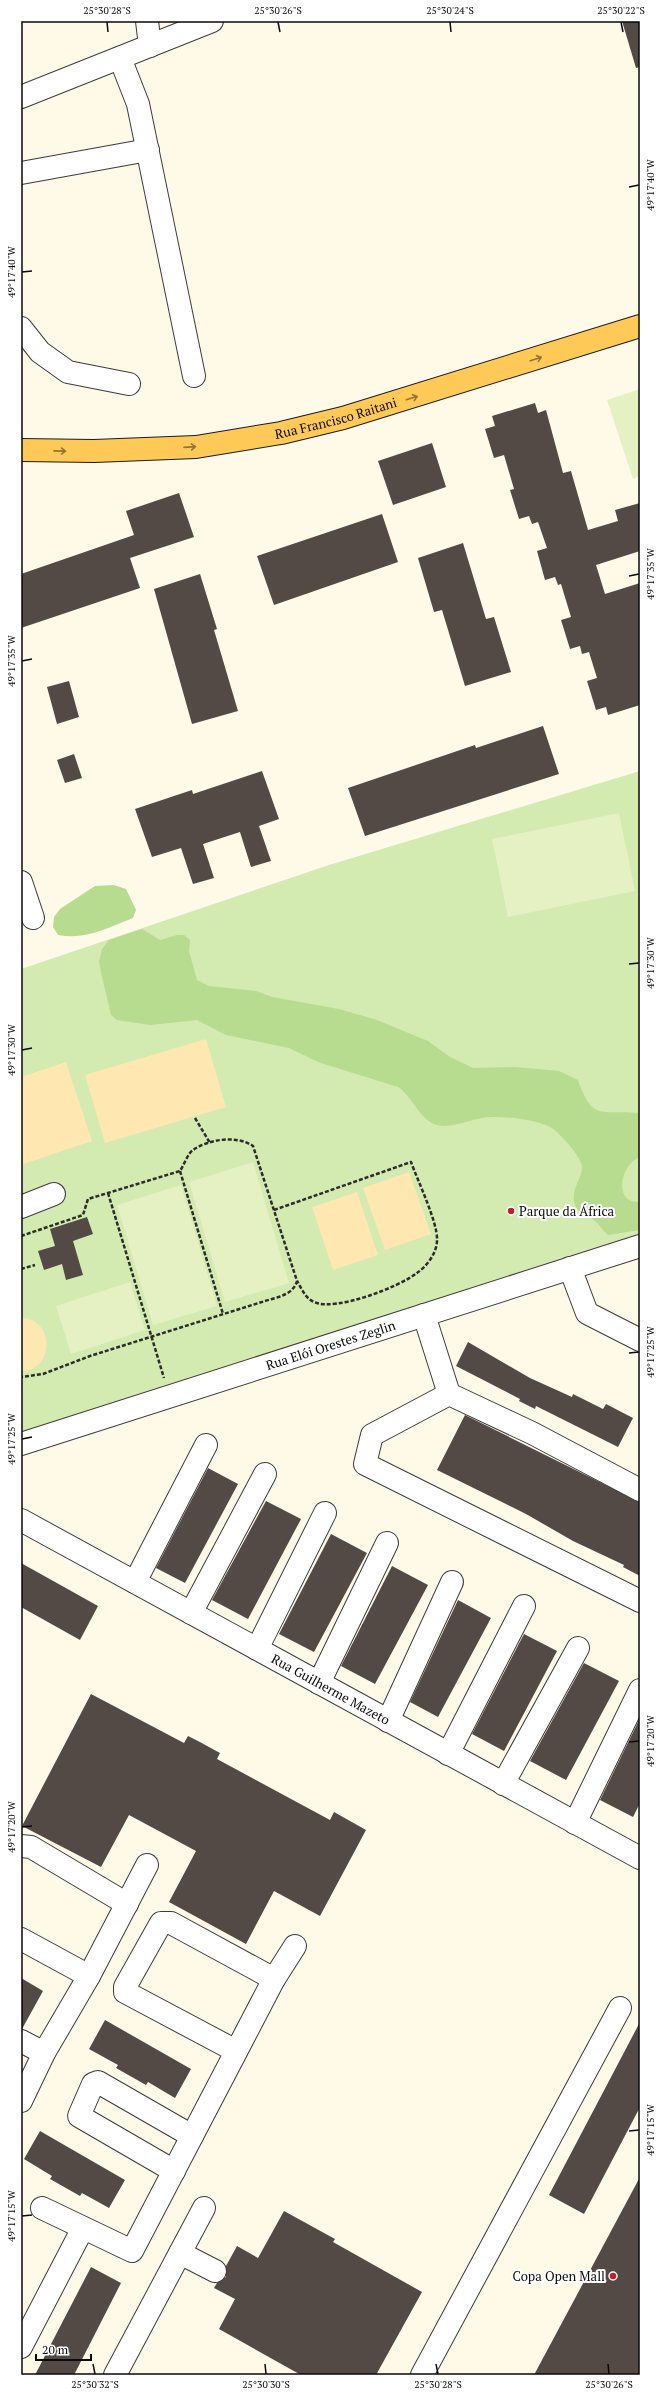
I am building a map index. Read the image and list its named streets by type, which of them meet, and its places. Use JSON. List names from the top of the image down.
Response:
{
  "streets": {
    "main road": ["Rua Francisco Raitani"],
    "street": ["Rua Elói Orestes Zeglin", "Rua Guilherme Mazeto"]
  },
  "one_way": ["Rua Francisco Raitani"],
  "places": ["Parque da África", "Copa Open Mall"],
  "scale_bar": "20 m",
  "coordinates": [
    "25°30'28\"S",
    "25°30'26\"S",
    "25°30'24\"S",
    "25°30'22\"S",
    "49°17'40\"W",
    "49°17'35\"W",
    "49°17'30\"W",
    "49°17'25\"W",
    "49°17'20\"W",
    "49°17'15\"W",
    "25°30'32\"S",
    "25°30'30\"S"
  ]
}
